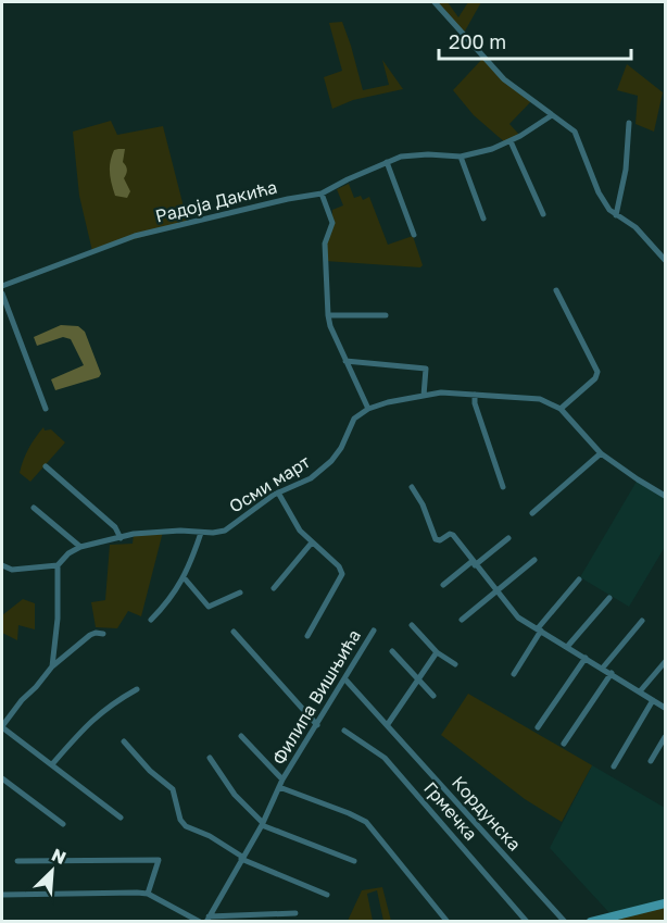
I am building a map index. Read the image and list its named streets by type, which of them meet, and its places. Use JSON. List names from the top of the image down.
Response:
{
  "streets": {
    "street": [
      "Радоја Дакића",
      "Осми март",
      "Филипа Вишњића",
      "Грмечка",
      "Кордунска"
    ]
  },
  "crossings": [
    ["Филипа Вишњића", "Кордунска"]
  ],
  "scale_bar": "200 m",
  "north": "top right"
}
